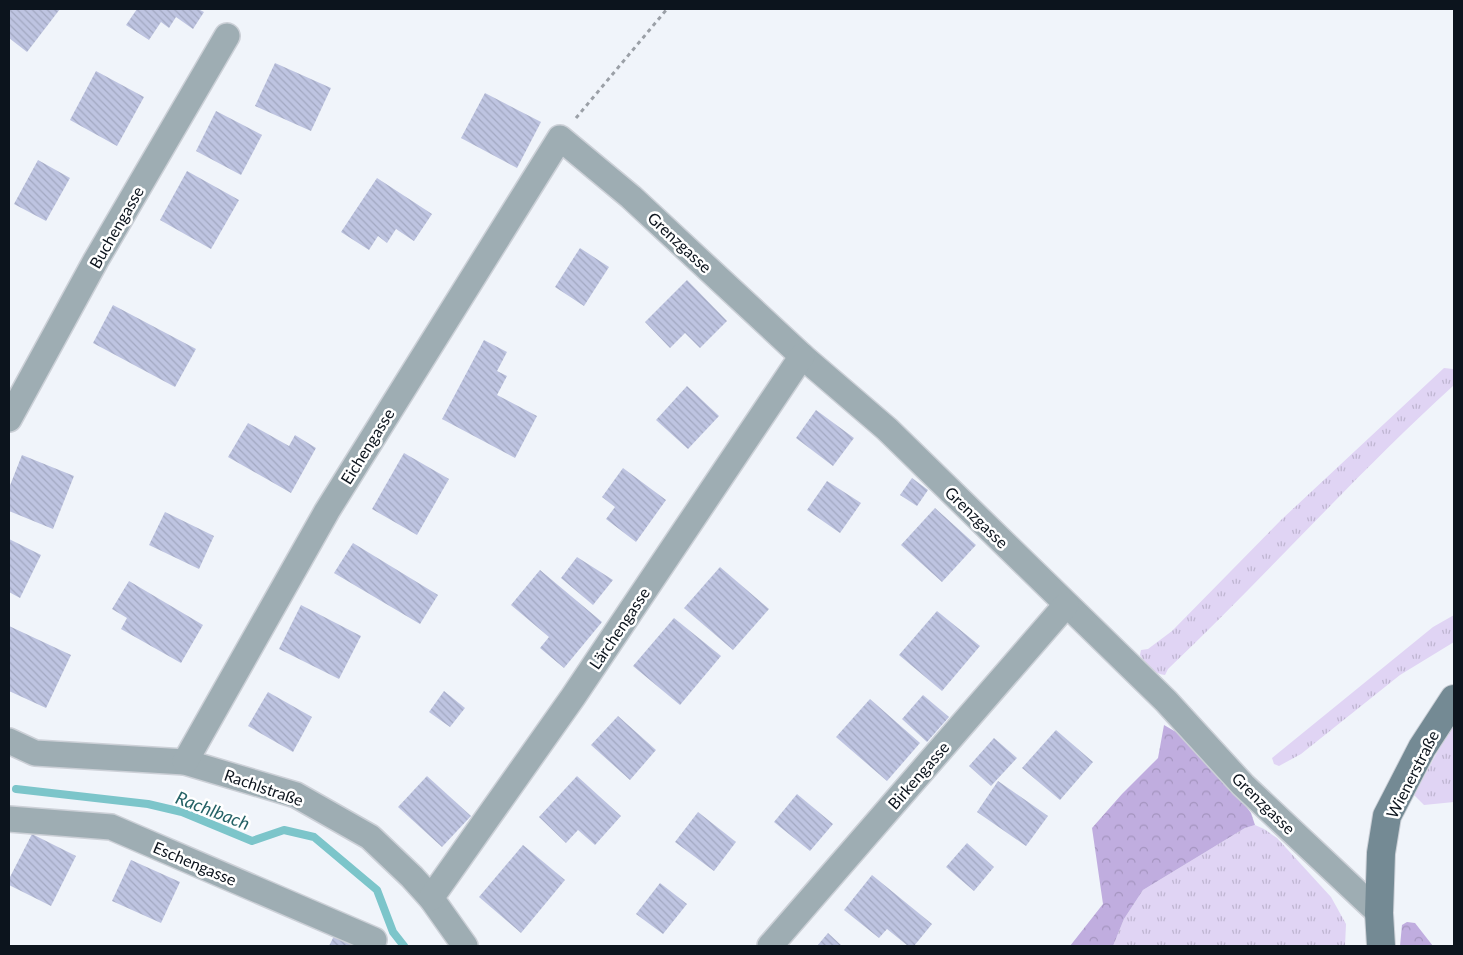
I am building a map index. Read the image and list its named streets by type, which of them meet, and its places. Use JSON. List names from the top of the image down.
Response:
{
  "streets": {
    "street": [
      "Buchengasse",
      "Grenzgasse",
      "Eichengasse",
      "Lärchengasse",
      "Wienerstraße",
      "Birkengasse",
      "Rachlstraße",
      "Eschengasse"
    ]
  },
  "crossings": [
    ["Grenzgasse", "Eichengasse"],
    ["Grenzgasse", "Lärchengasse"],
    ["Grenzgasse", "Wienerstraße"],
    ["Grenzgasse", "Birkengasse"],
    ["Eichengasse", "Rachlstraße"],
    ["Lärchengasse", "Rachlstraße"]
  ],
  "water": ["Rachlbach"]
}
